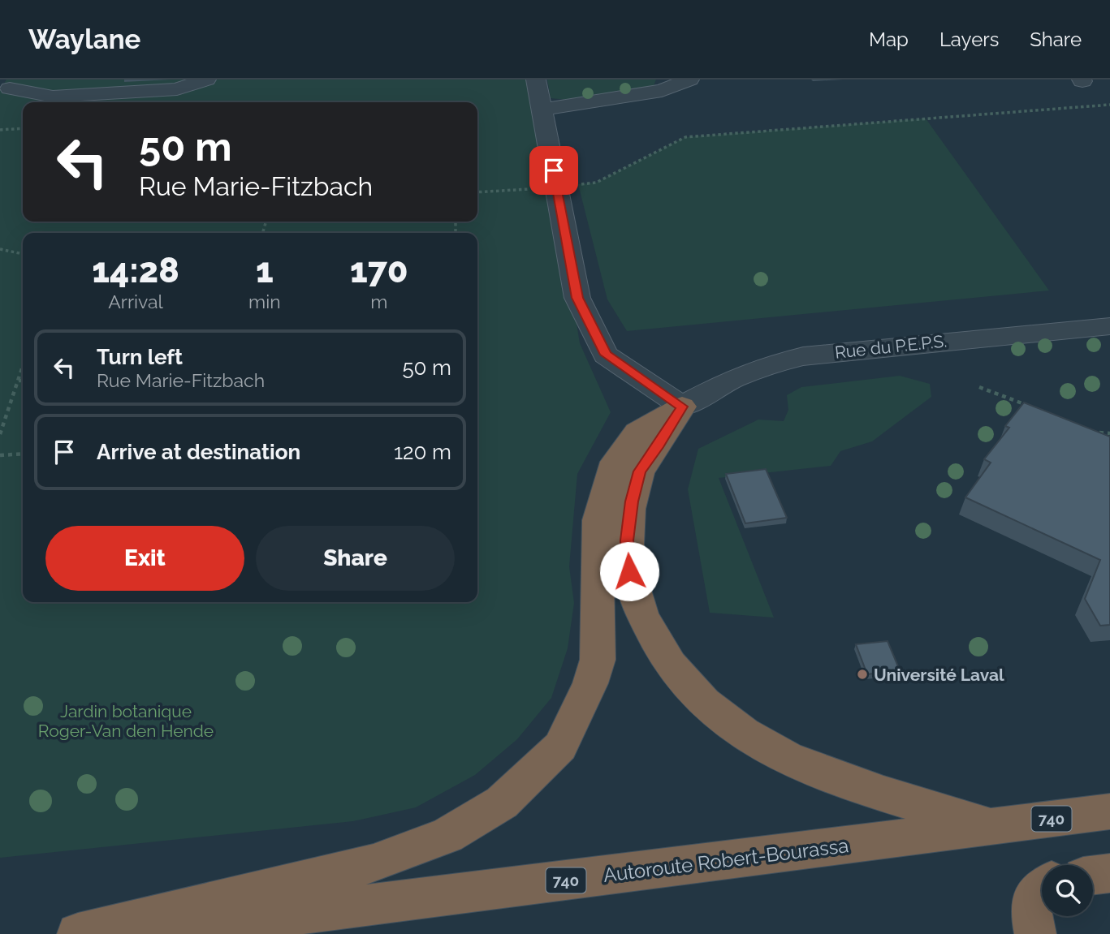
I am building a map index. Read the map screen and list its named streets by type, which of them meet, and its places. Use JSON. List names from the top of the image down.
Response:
{
  "streets": {
    "highway": ["740", "Autoroute Robert-Bourassa"],
    "street": ["Rue du P.E.P.S."]
  },
  "parks": ["Jardin botanique Roger-Van den Hende"],
  "places": ["Université Laval"],
  "page": {
    "header": "Waylane",
    "nav": ["Map", "Layers", "Share"],
    "turn": ["50 m", "Rue Marie-Fitzbach"],
    "eta": [
      "14:28",
      "Arrival",
      "1",
      "min",
      "170",
      "m"
    ],
    "list": [
      {
        "name": "Turn left",
        "note": "Rue Marie-Fitzbach",
        "value": "50 m"
      },
      {
        "name": "Arrive at destination",
        "value": "120 m"
      }
    ],
    "buttons": ["Exit", "Share"]
  }
}
